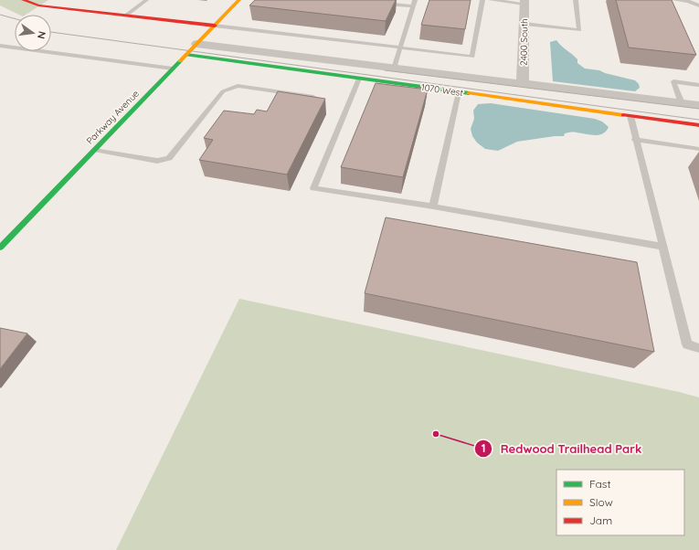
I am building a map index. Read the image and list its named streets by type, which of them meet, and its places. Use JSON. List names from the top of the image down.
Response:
{
  "streets": {
    "street": ["2400 South", "1070 West", "Parkway Avenue"]
  },
  "crossings": [
    ["2400 South", "1070 West"],
    ["1070 West", "Parkway Avenue"]
  ],
  "places": ["Redwood Trailhead Park"],
  "legend": ["Fast", "Slow", "Jam"],
  "north": "right"
}
